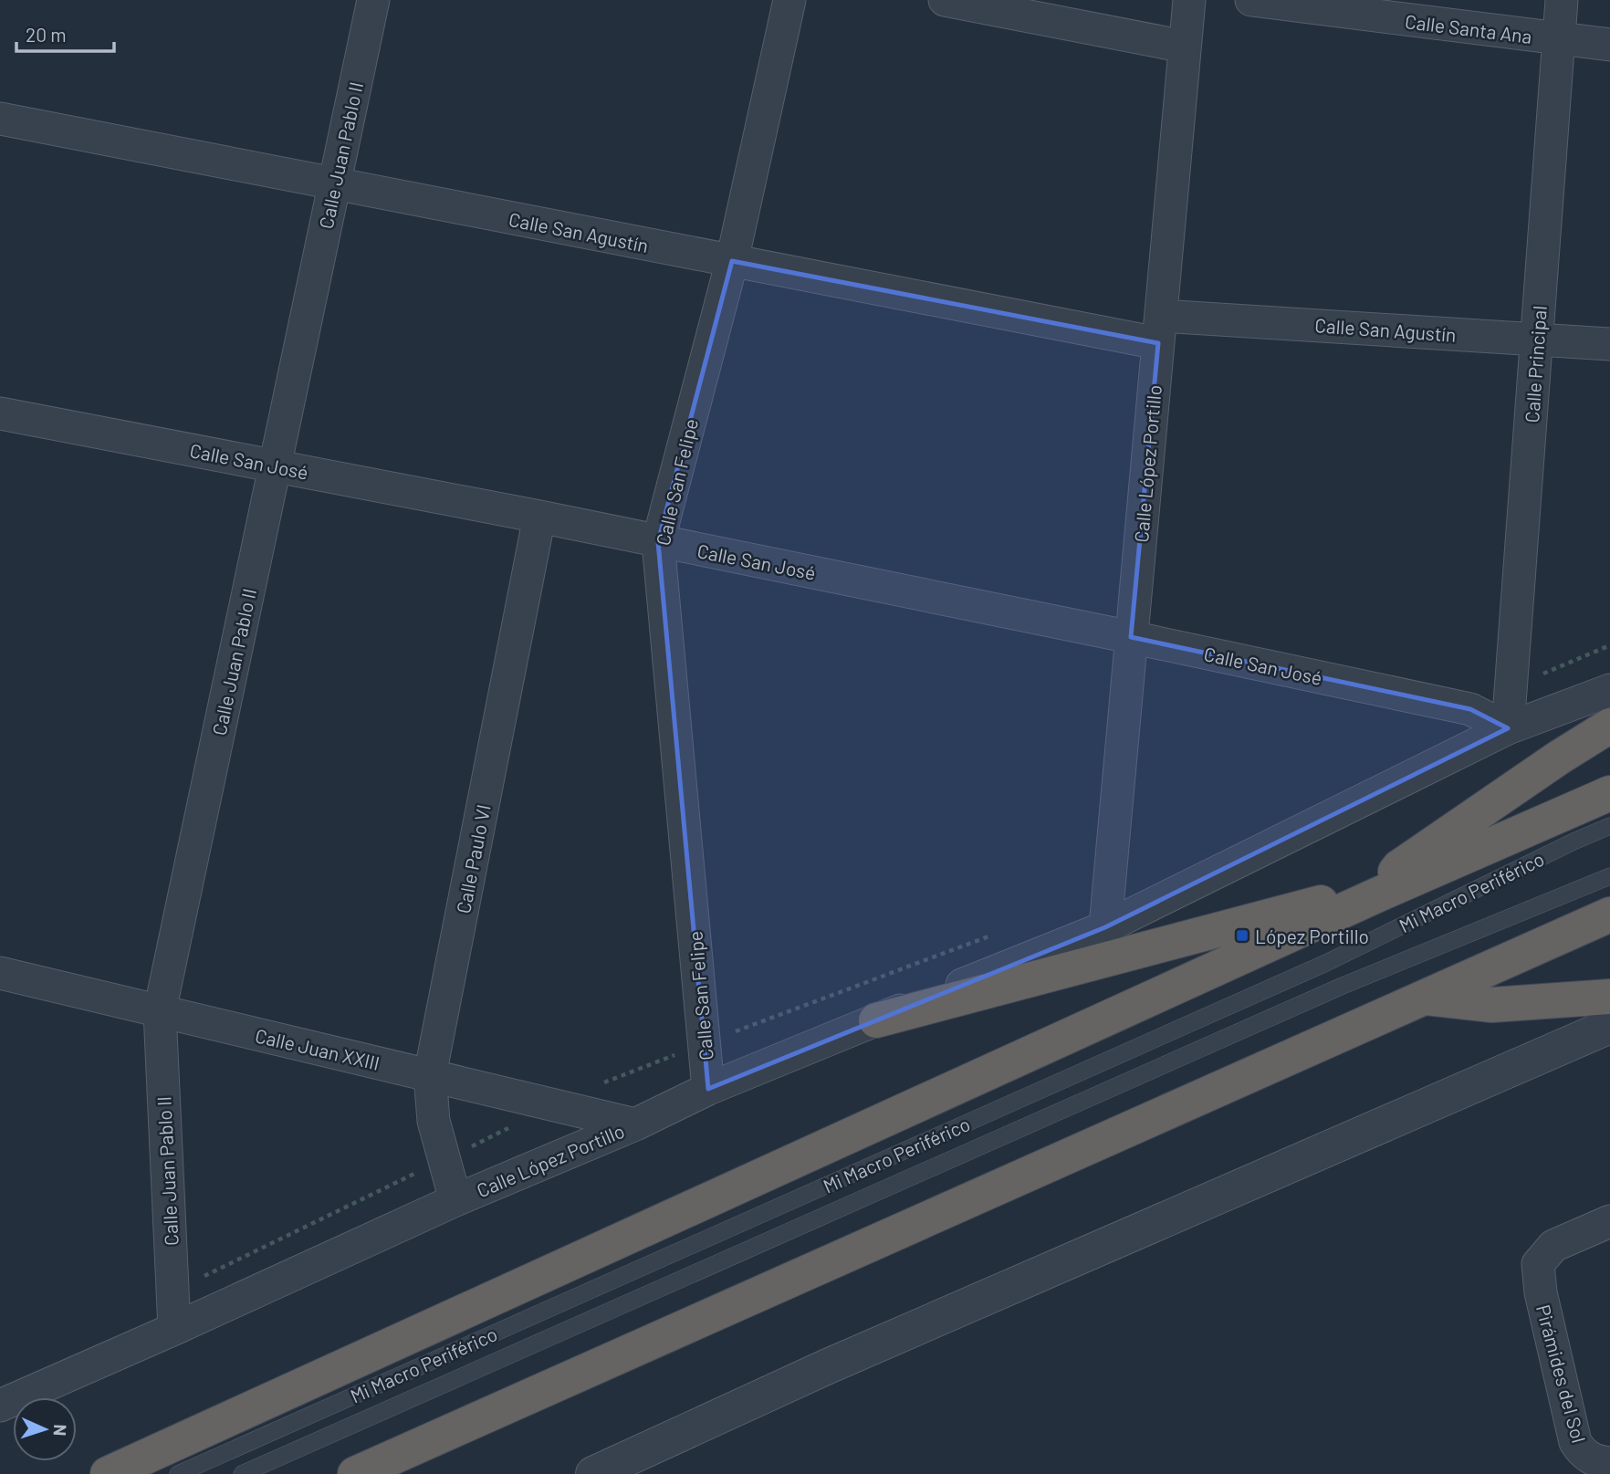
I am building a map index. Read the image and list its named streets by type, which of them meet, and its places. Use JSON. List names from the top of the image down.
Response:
{
  "streets": {
    "street": [
      "Calle Santa Ana",
      "Calle Juan Pablo II",
      "Calle San Agustín",
      "Calle Principal",
      "Calle San José",
      "Calle López Portillo",
      "Calle San Felipe",
      "Calle Paulo VI",
      "Calle Juan XXIII",
      "Pirámides del Sol"
    ],
    "lane": ["Mi Macro Periférico"]
  },
  "crossings": [
    ["Calle Santa Ana", "Calle Principal"],
    ["Calle Juan Pablo II", "Calle San Agustín"],
    ["Calle Juan Pablo II", "Calle San José"],
    ["Calle Juan Pablo II", "Calle López Portillo"],
    ["Calle Juan Pablo II", "Calle Juan XXIII"],
    ["Calle San Agustín", "Calle Principal"],
    ["Calle San Agustín", "Calle López Portillo"],
    ["Calle San Agustín", "Calle San Felipe"],
    ["Calle Principal", "Calle San José"],
    ["Calle Principal", "Calle López Portillo"],
    ["Calle San José", "Calle López Portillo"],
    ["Calle San José", "Calle San Felipe"],
    ["Calle San José", "Calle Paulo VI"],
    ["Calle López Portillo", "Calle San Felipe"],
    ["Calle López Portillo", "Calle Paulo VI"],
    ["Calle López Portillo", "Calle Juan XXIII"],
    ["Calle Paulo VI", "Calle Juan XXIII"]
  ],
  "places": {
    "transit": ["López Portillo"]
  },
  "scale_bar": "20 m",
  "north": "right"
}
